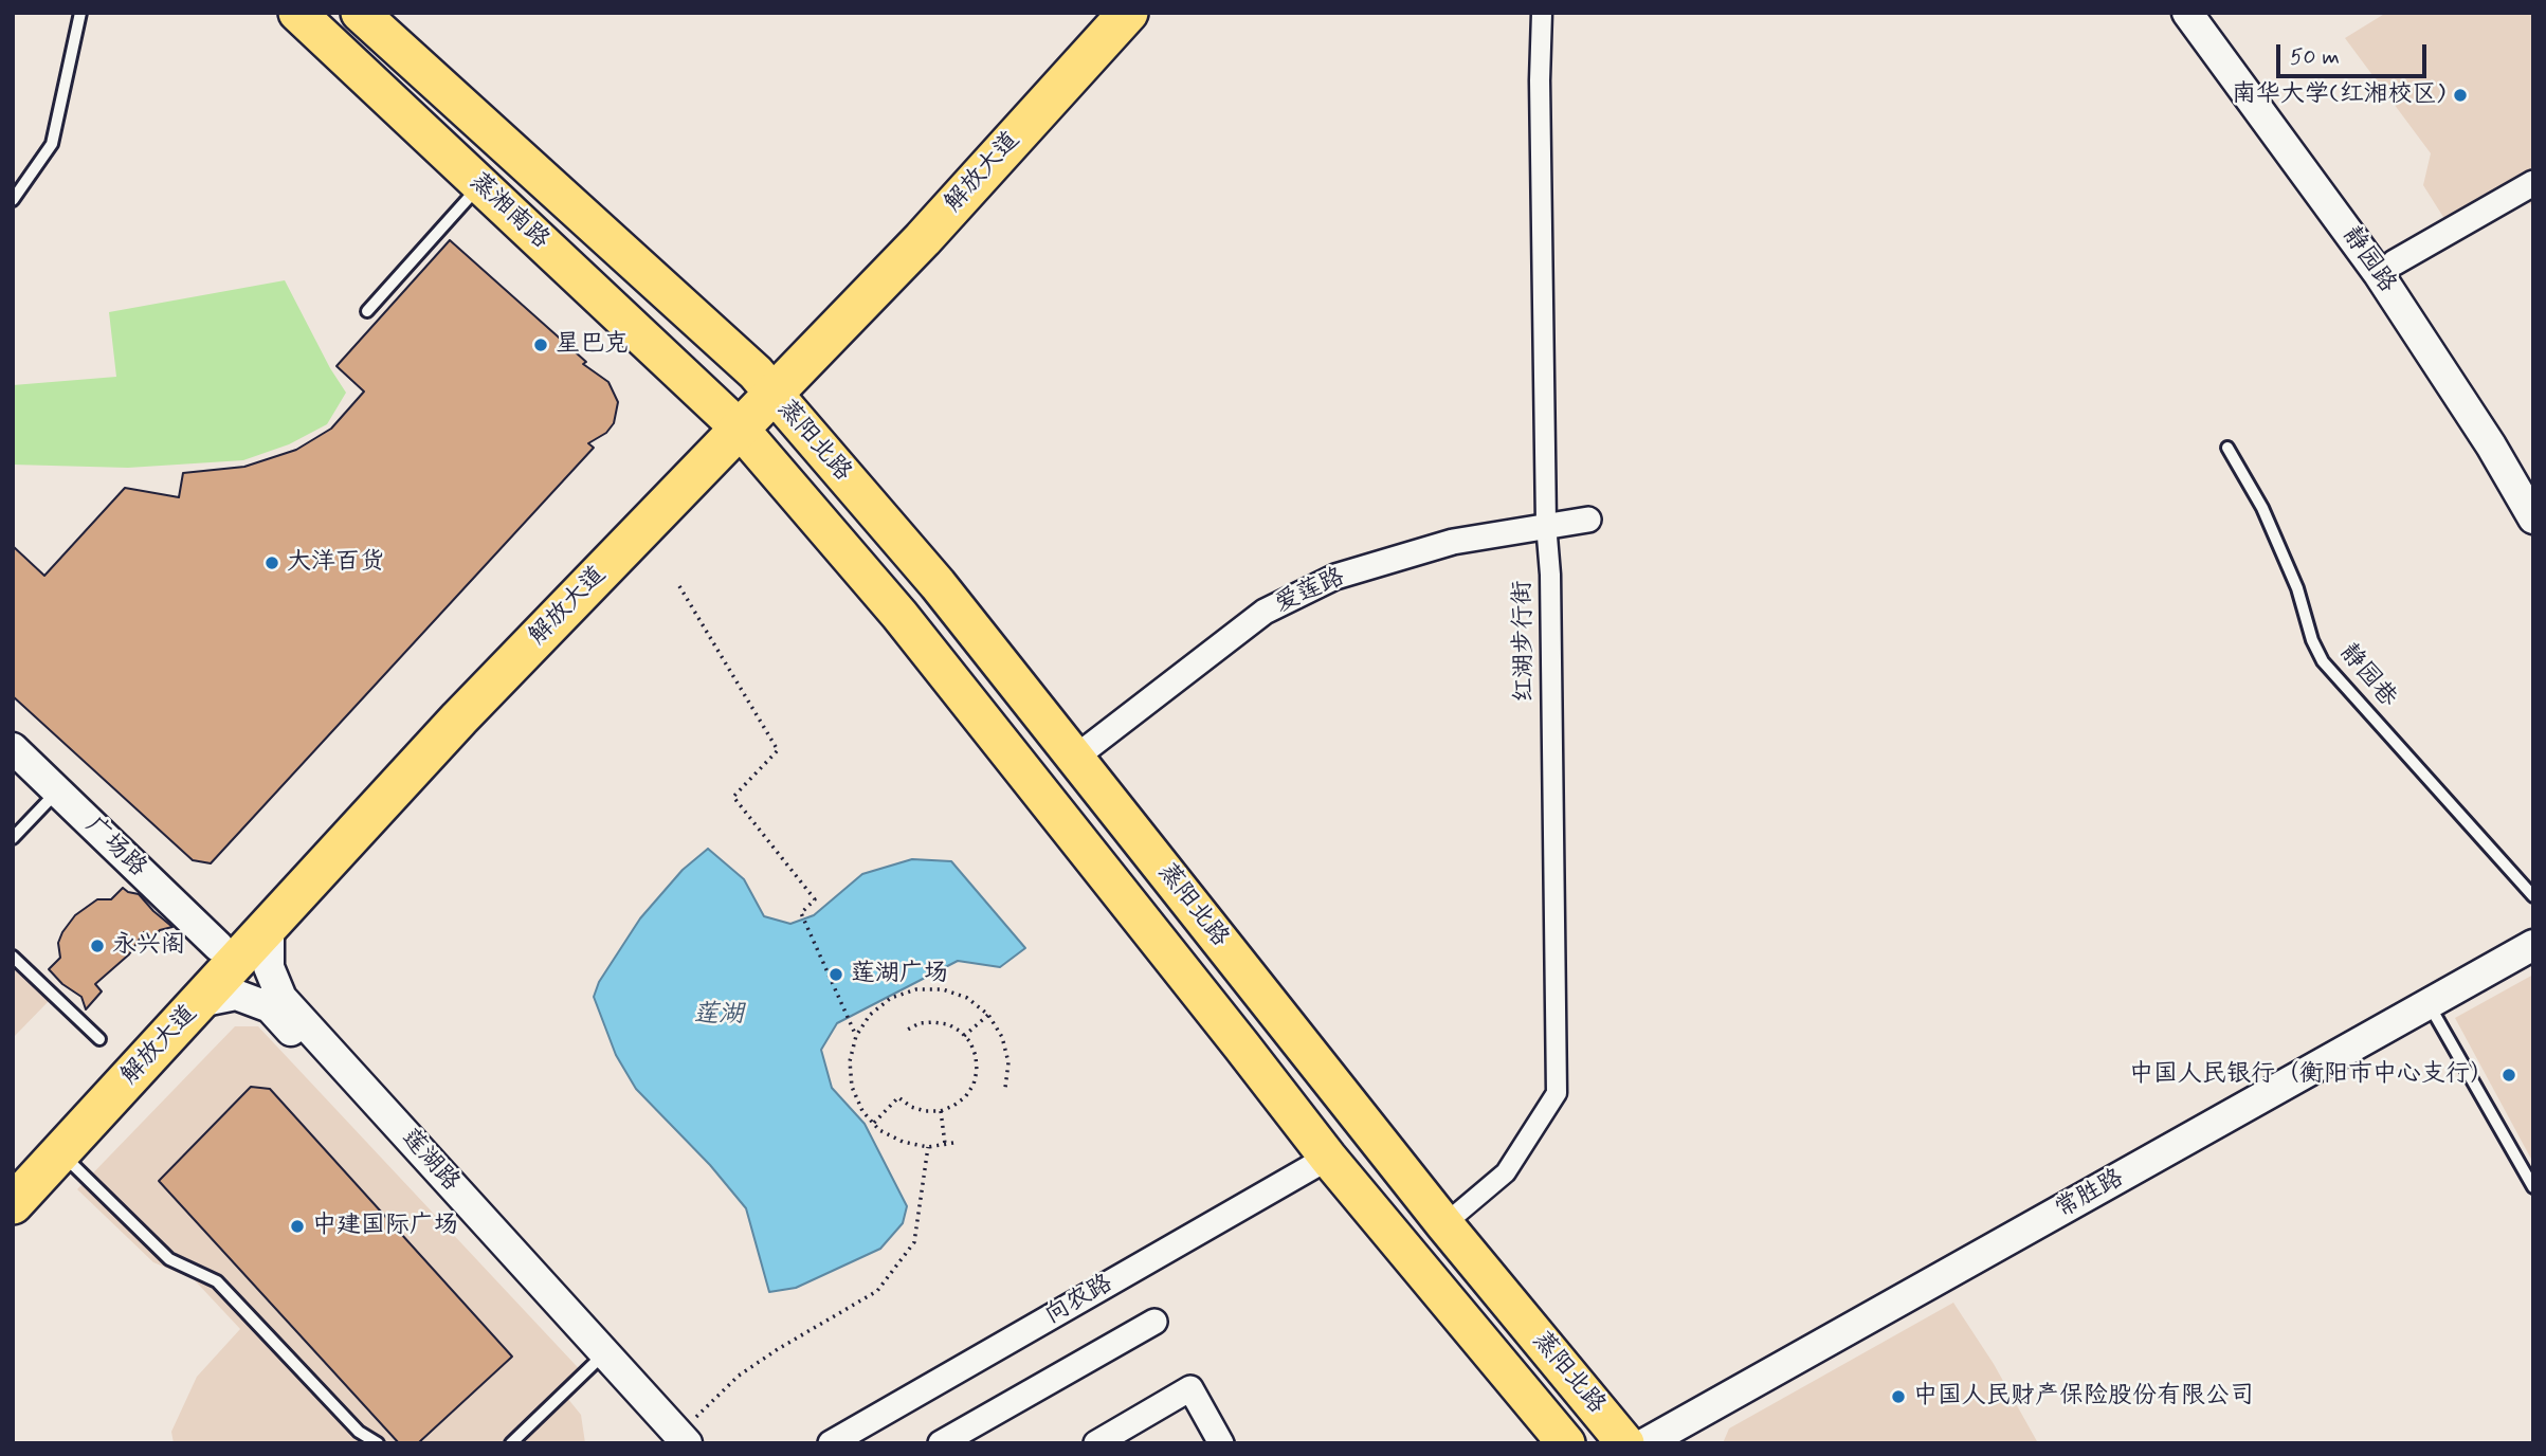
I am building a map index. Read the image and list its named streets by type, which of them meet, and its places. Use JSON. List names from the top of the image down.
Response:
{
  "streets": {
    "highway": ["解放大道"],
    "main road": ["蒸湘南路", "蒸阳北路"],
    "street": [
      "静园路",
      "爱莲路",
      "红湖步行街",
      "广场路",
      "莲湖路",
      "常胜路",
      "向农路"
    ],
    "lane": ["静园巷"]
  },
  "crossings": [
    ["解放大道", "蒸湘南路"],
    ["解放大道", "蒸阳北路"],
    ["解放大道", "广场路"],
    ["解放大道", "莲湖路"],
    ["蒸湘南路", "蒸阳北路"],
    ["蒸阳北路", "爱莲路"],
    ["蒸阳北路", "红湖步行街"],
    ["蒸阳北路", "向农路"],
    ["爱莲路", "红湖步行街"]
  ],
  "water": ["莲湖"],
  "places": [
    "南华大学(红湘校区)",
    "星巴克",
    "大洋百货",
    "永兴阁",
    "莲湖广场",
    "中国人民银行（衡阳市中心支行）",
    "中建国际广场",
    "中国人民财产保险股份有限公司"
  ],
  "scale_bar": "50 m"
}
